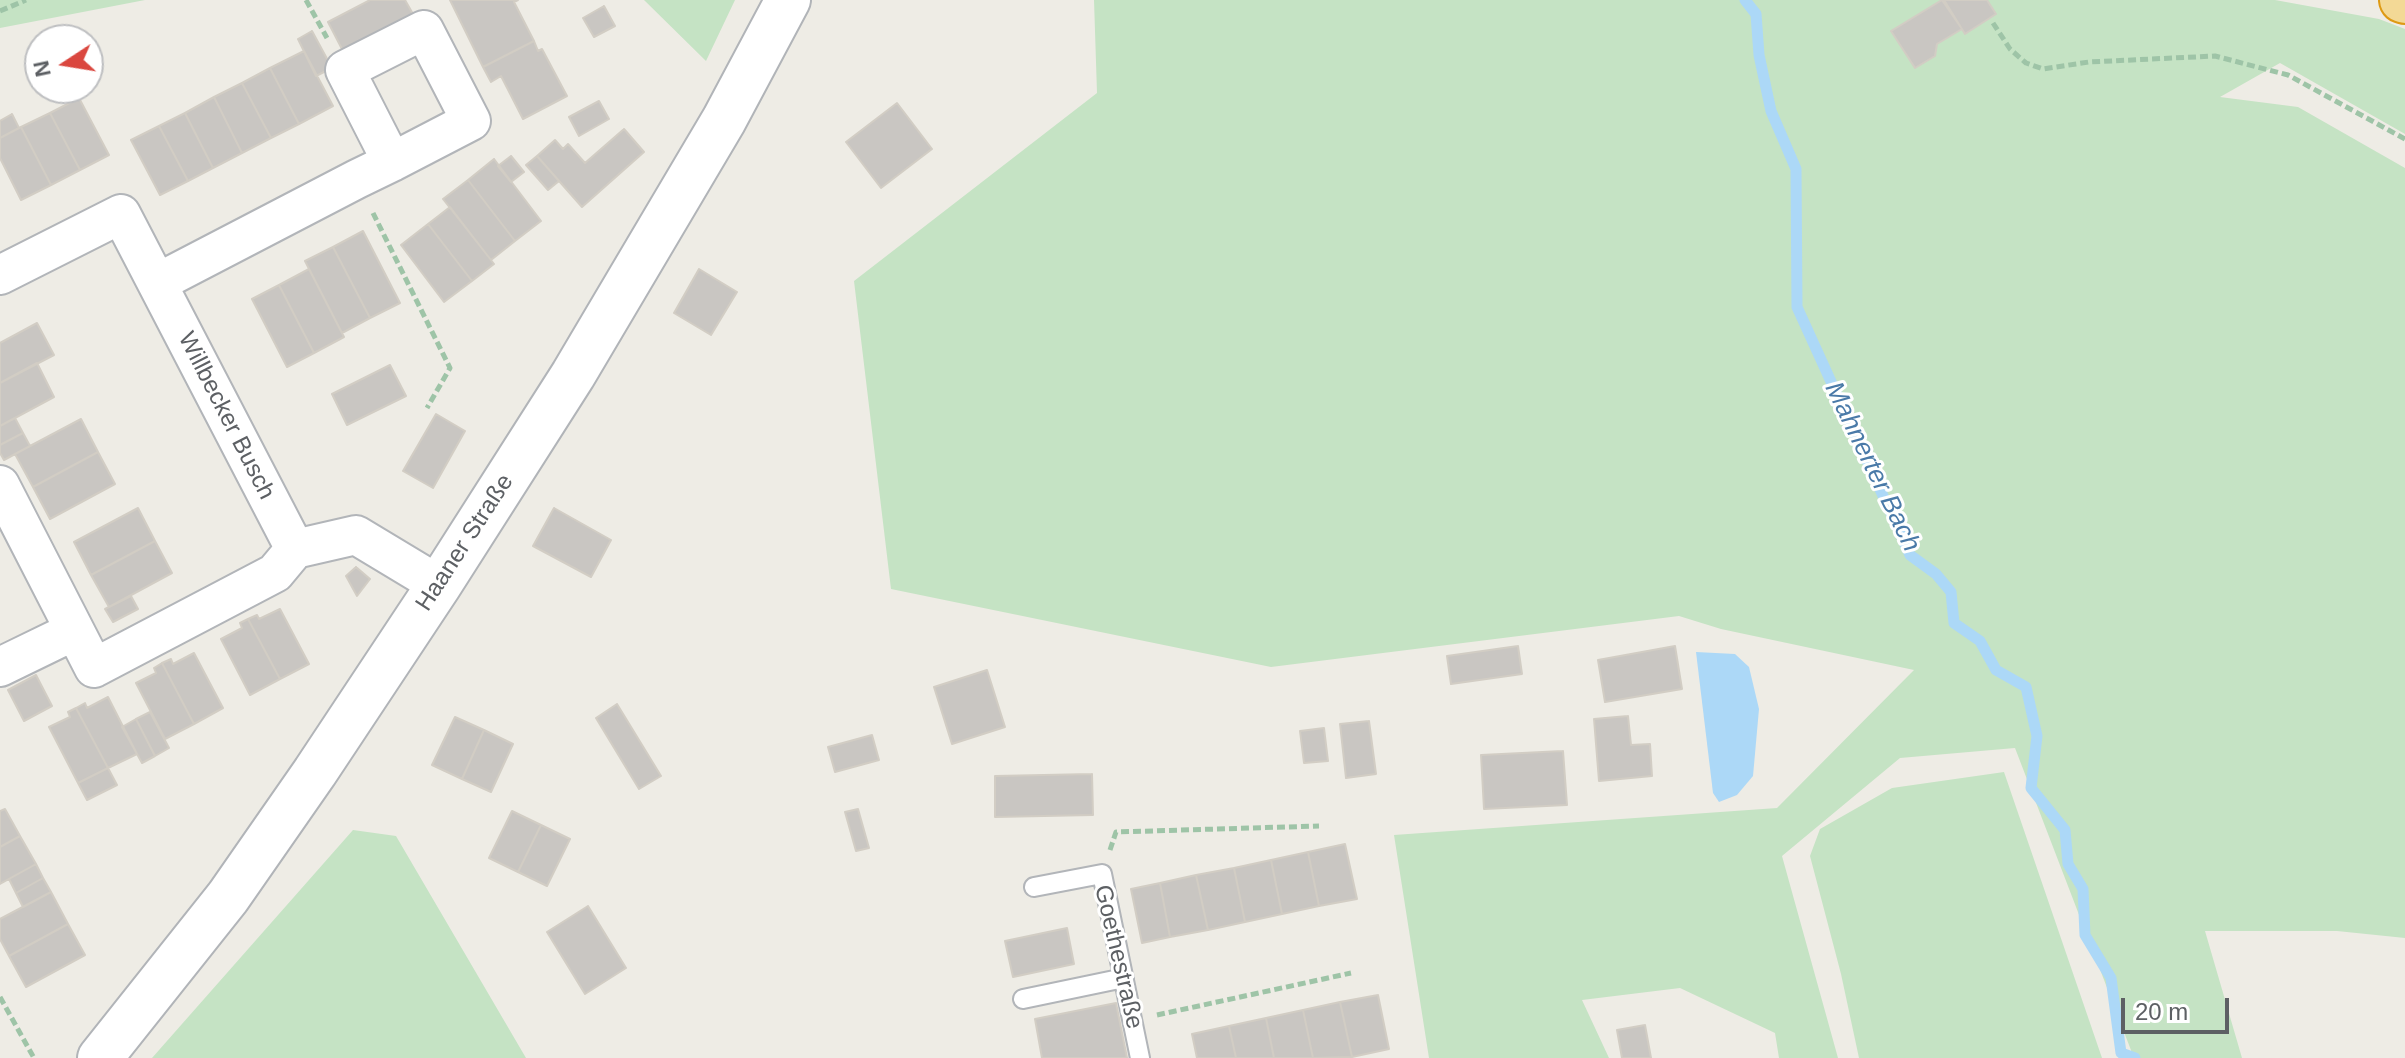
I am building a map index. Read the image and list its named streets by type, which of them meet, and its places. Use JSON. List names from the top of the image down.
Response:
{
  "streets": {
    "main road": ["Haaner Straße"],
    "street": ["Willbecker Busch"],
    "lane": ["Goethestraße"]
  },
  "water": ["Mahnerter Bach"],
  "scale_bar": "20 m",
  "north": "left"
}
